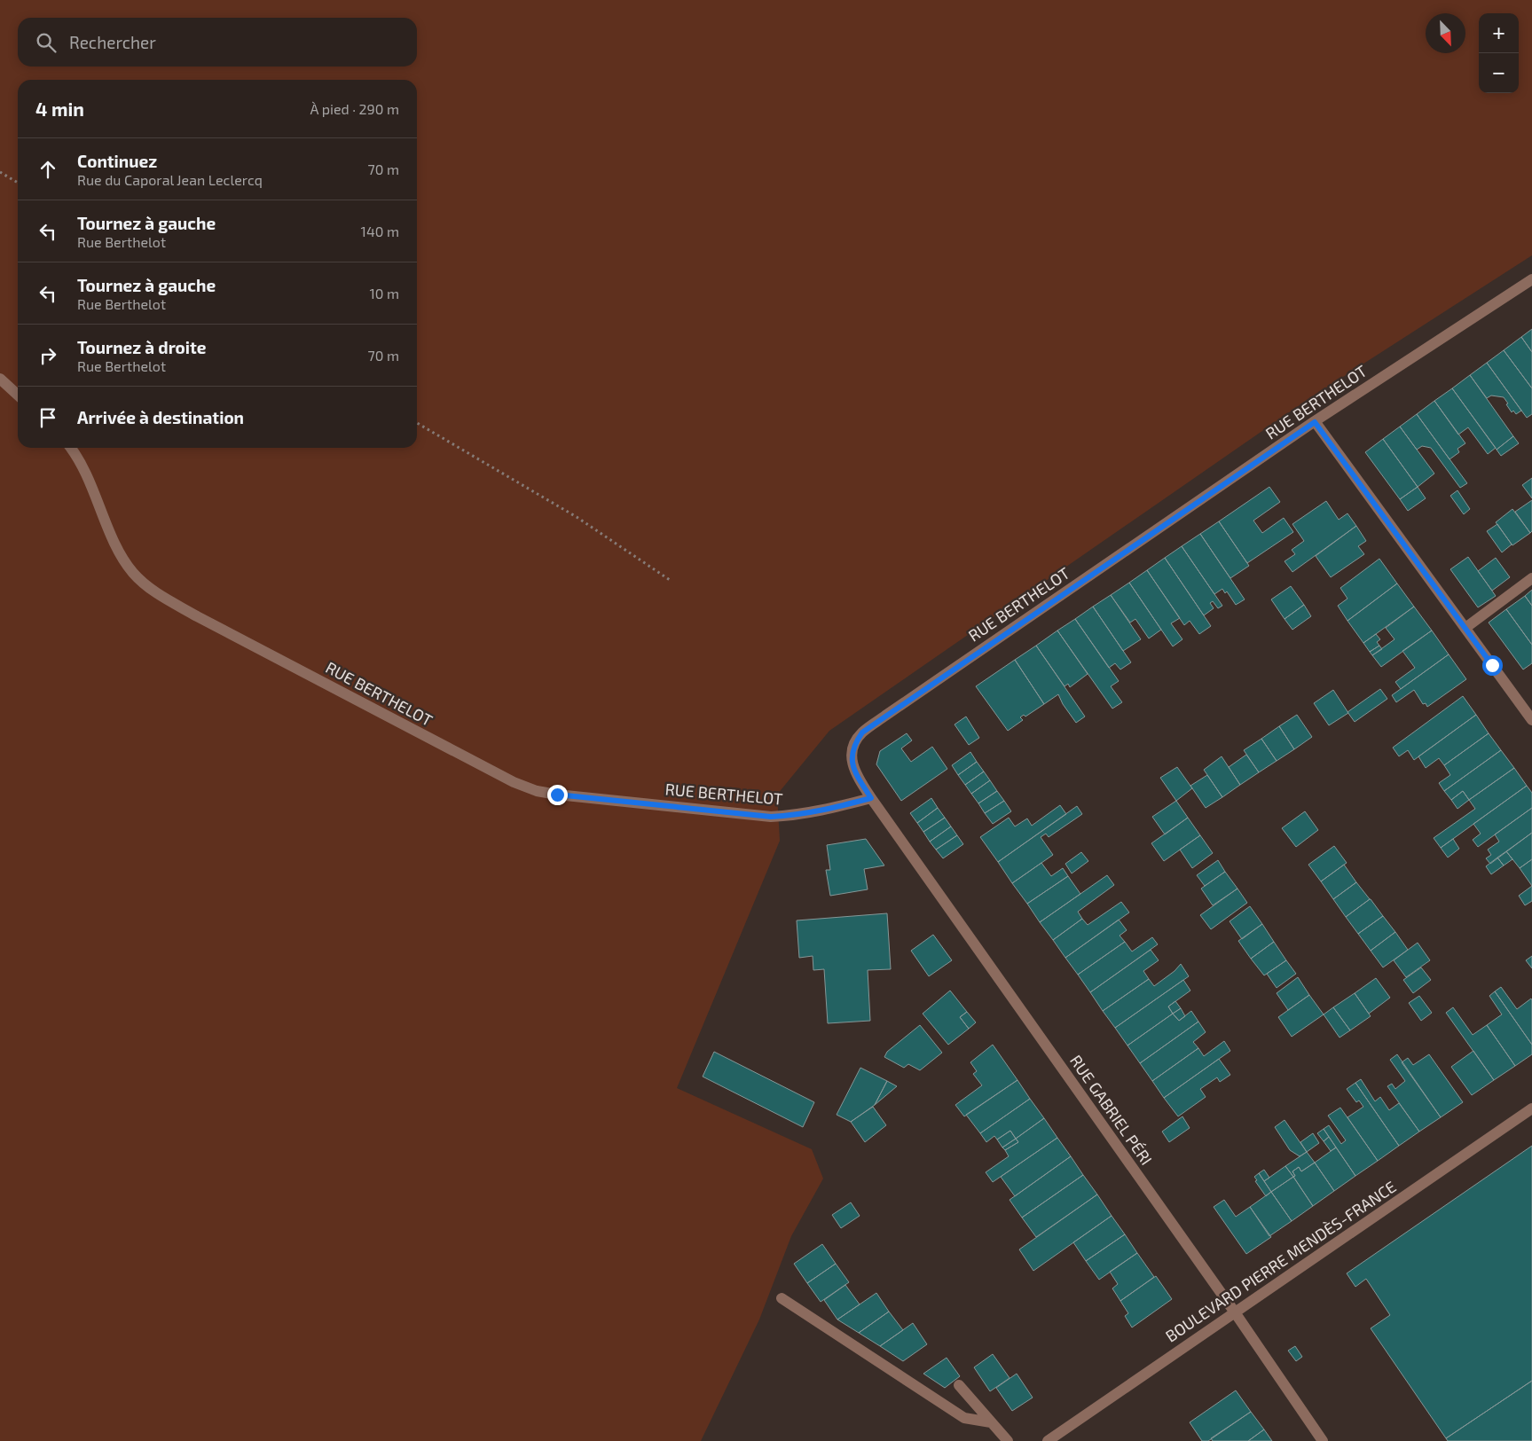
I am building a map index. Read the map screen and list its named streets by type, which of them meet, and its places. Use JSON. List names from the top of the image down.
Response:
{
  "streets": {
    "street": ["RUE BERTHELOT", "RUE GABRIEL PÉRI", "BOULEVARD PIERRE MENDÈS-FRANCE"]
  },
  "crossings": [
    ["RUE BERTHELOT", "RUE GABRIEL PÉRI"],
    ["RUE GABRIEL PÉRI", "BOULEVARD PIERRE MENDÈS-FRANCE"]
  ],
  "north": "bottom right",
  "page": {
    "map_buttons": ["+", "−"],
    "search": "Rechercher",
    "heading": ["4 min", "À pied · 290 m"],
    "list": [
      ["Continuez", "Rue du Caporal Jean Leclercq", "70 m"],
      ["Tournez à gauche", "Rue Berthelot", "140 m"],
      ["Tournez à gauche", "Rue Berthelot", "10 m"],
      ["Tournez à droite", "Rue Berthelot", "70 m"],
      "Arrivée à destination"
    ]
  }
}
